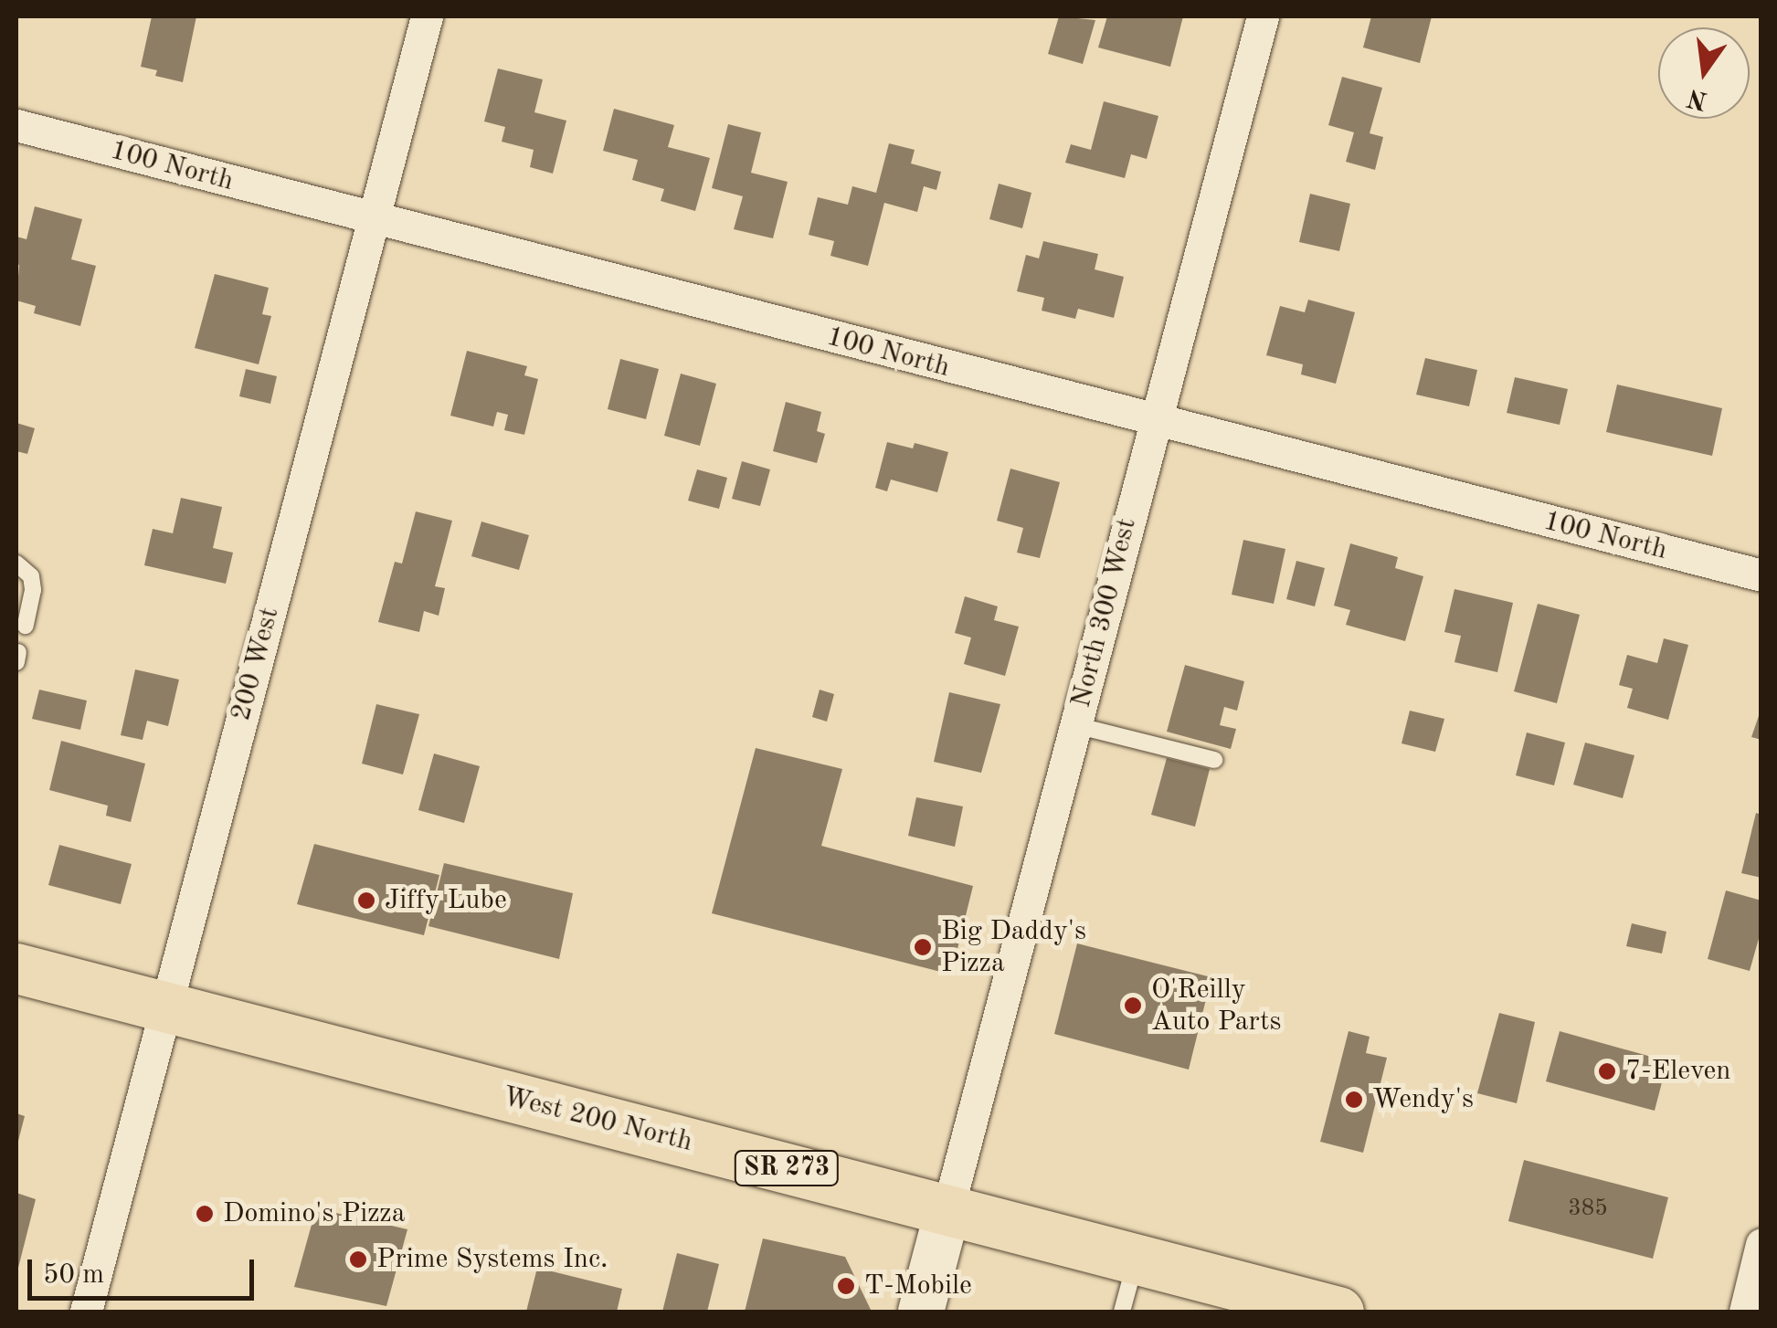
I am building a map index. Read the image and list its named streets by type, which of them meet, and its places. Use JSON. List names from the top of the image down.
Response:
{
  "streets": {
    "main road": ["West 200 North", "SR 273"],
    "street": ["100 North", "North 300 West", "200 West"]
  },
  "crossings": [
    ["100 North", "North 300 West"],
    ["100 North", "200 West"],
    ["North 300 West", "West 200 North"],
    ["200 West", "West 200 North"]
  ],
  "places": [
    "Jiffy Lube",
    "Big Daddy's Pizza",
    "O'Reilly Auto Parts",
    "7-Eleven",
    "Wendy's",
    "Domino's Pizza",
    "Prime Systems Inc.",
    "T-Mobile"
  ],
  "house_numbers": ["385"],
  "scale_bar": "50 m",
  "north": "bottom"
}
